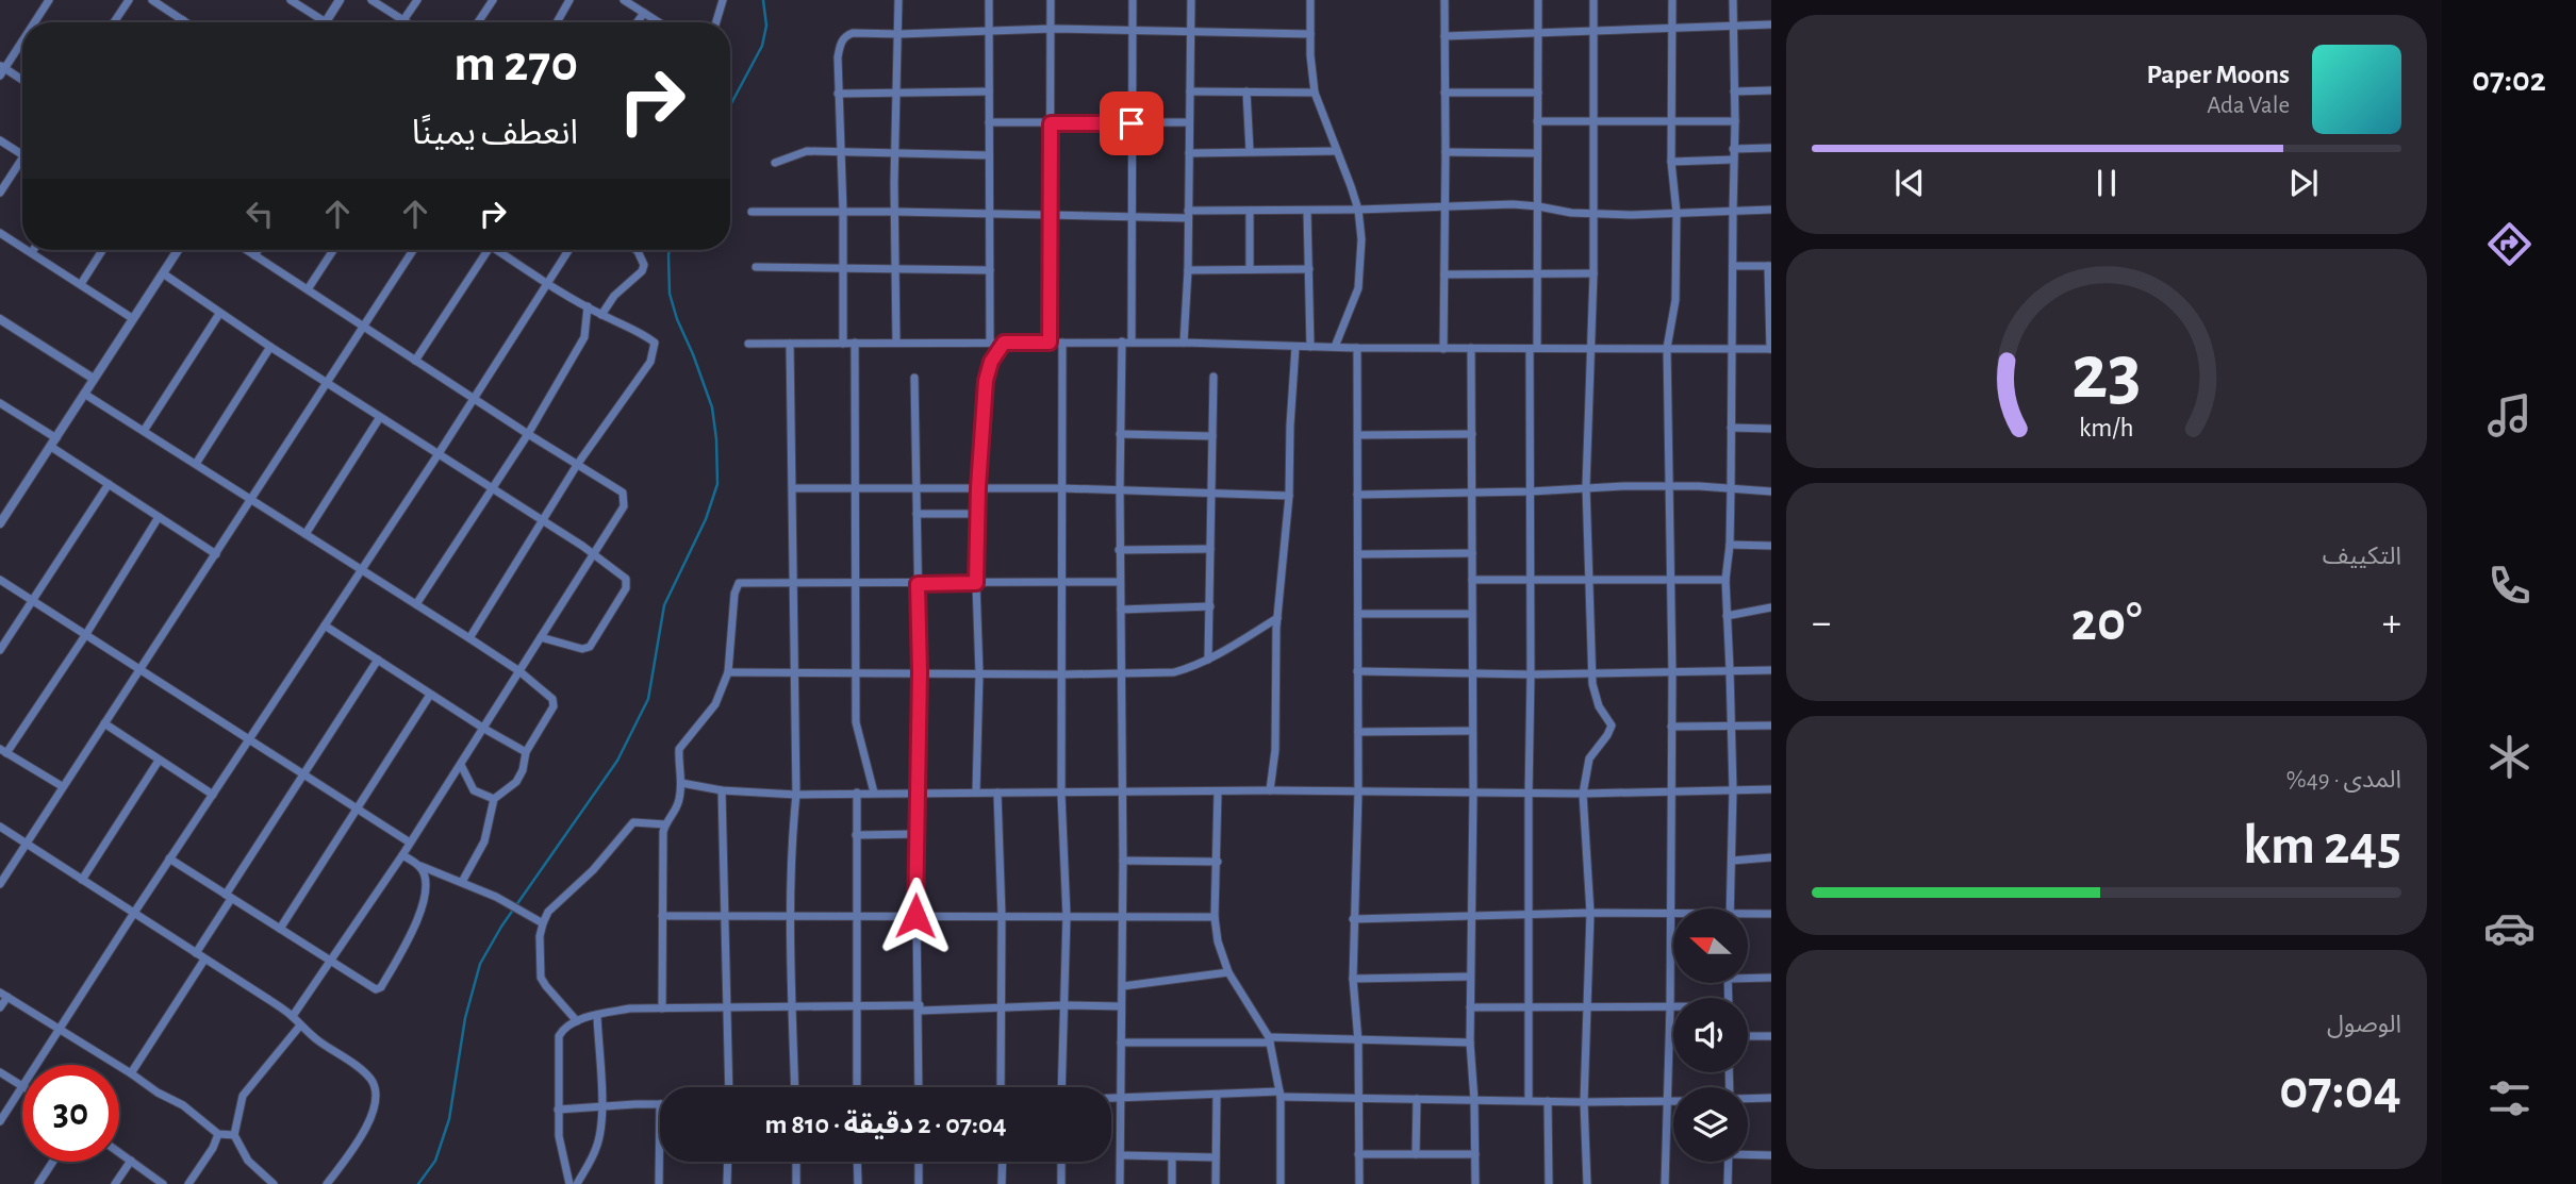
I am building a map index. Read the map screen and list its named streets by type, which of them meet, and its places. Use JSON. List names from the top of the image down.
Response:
{
  "north": "left",
  "page": {
    "tabs": "07:02",
    "turn": ["270 m", "انعطف يمينًا"],
    "song": ["Paper Moons", "Ada Vale"],
    "tile": [
      "التكييف",
      ["المدى · 49%", "245 km"],
      ["الوصول", "07:04"]
    ],
    "heat": ["−", "20°", "+"],
    "limit": "30",
    "trip": "07:04 · 2 دقيقة · 810 m",
    "gauge": ["23", "km/h"]
  }
}
